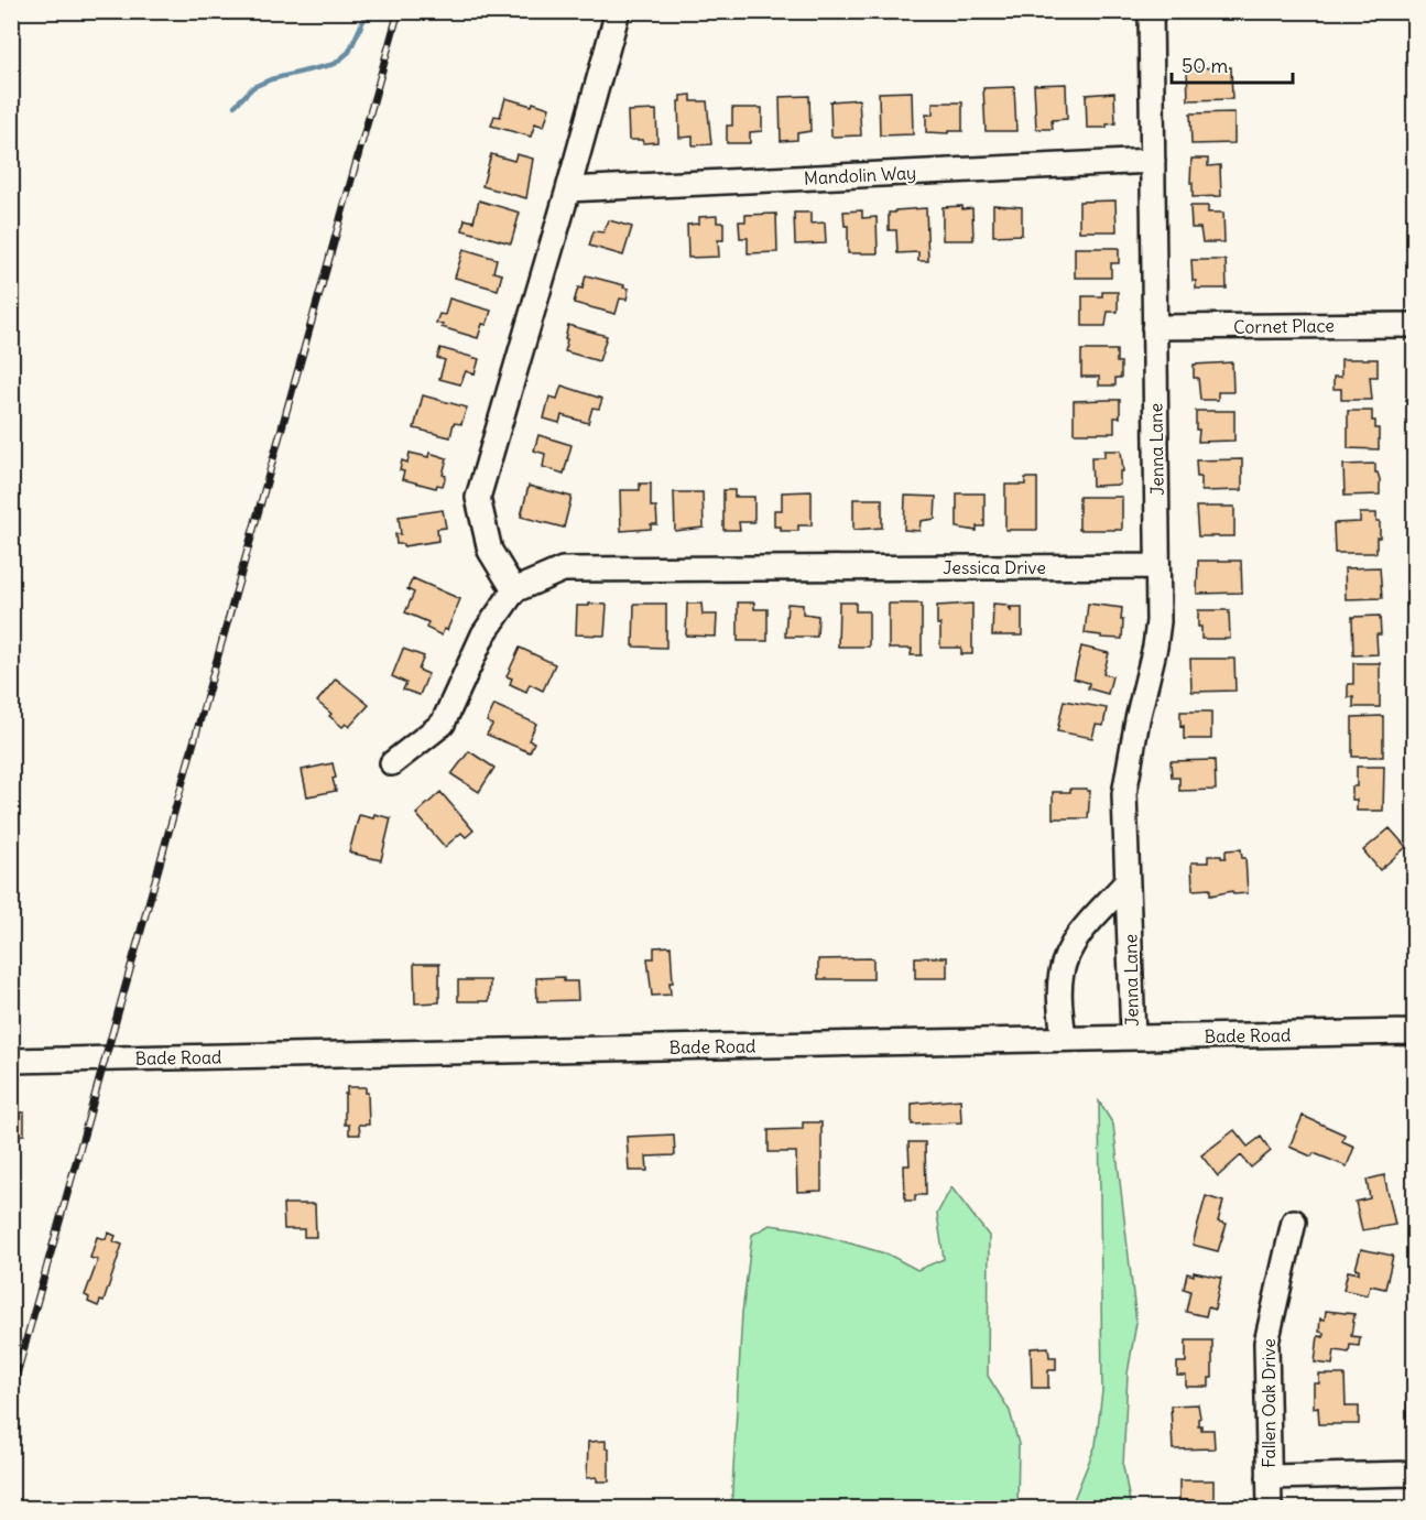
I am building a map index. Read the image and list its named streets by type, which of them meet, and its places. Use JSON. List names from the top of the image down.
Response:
{
  "streets": {
    "street": [
      "Mandolin Way",
      "Cornet Place",
      "Jenna Lane",
      "Jessica Drive",
      "Bade Road",
      "Fallen Oak Drive"
    ]
  },
  "crossings": [
    ["Mandolin Way", "Jenna Lane"],
    ["Cornet Place", "Jenna Lane"],
    ["Jenna Lane", "Jessica Drive"],
    ["Jenna Lane", "Bade Road"]
  ],
  "scale_bar": "50 m"
}
